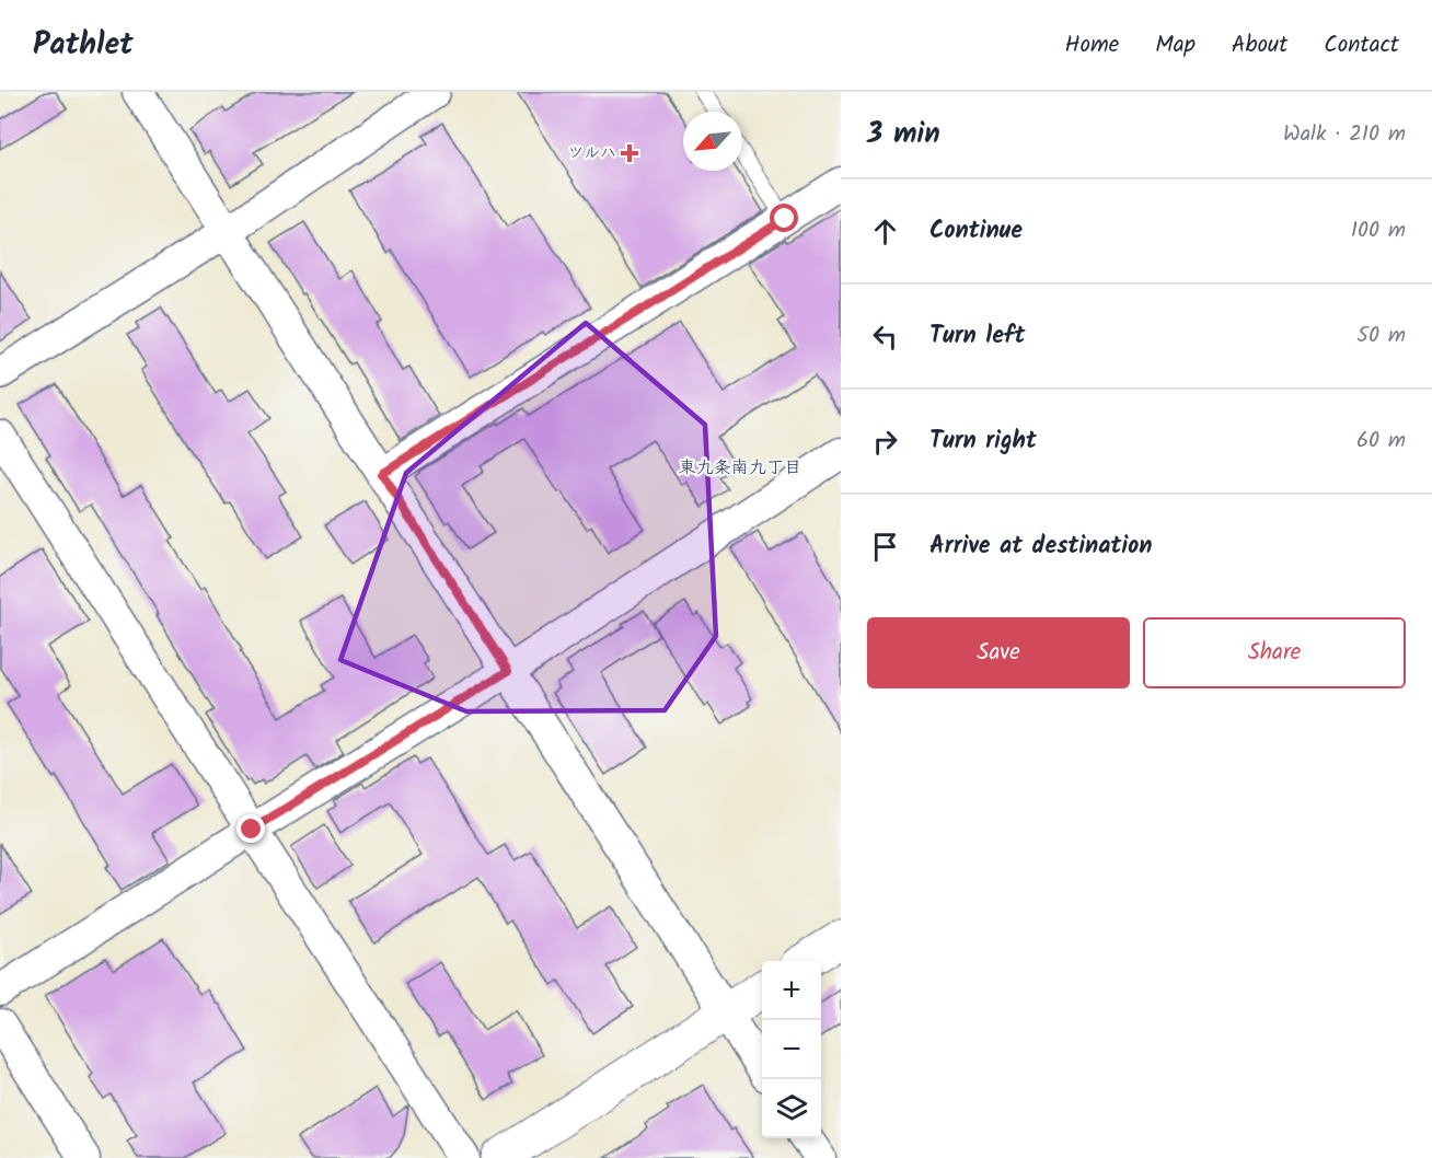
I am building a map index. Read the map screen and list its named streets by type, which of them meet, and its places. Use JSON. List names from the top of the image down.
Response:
{
  "districts": ["東九条南九丁目"],
  "places": {
    "health": ["ツルハ"]
  },
  "north": "bottom left",
  "page": {
    "header": "Pathlet",
    "nav": [
      "Home",
      "Map",
      "About",
      "Contact"
    ],
    "heading": ["3 min", "Walk · 210 m"],
    "list": [
      ["Continue", "100 m"],
      ["Turn left", "50 m"],
      ["Turn right", "60 m"],
      "Arrive at destination"
    ],
    "buttons": ["Save", "Share"],
    "map_buttons": ["+", "−"]
  }
}
